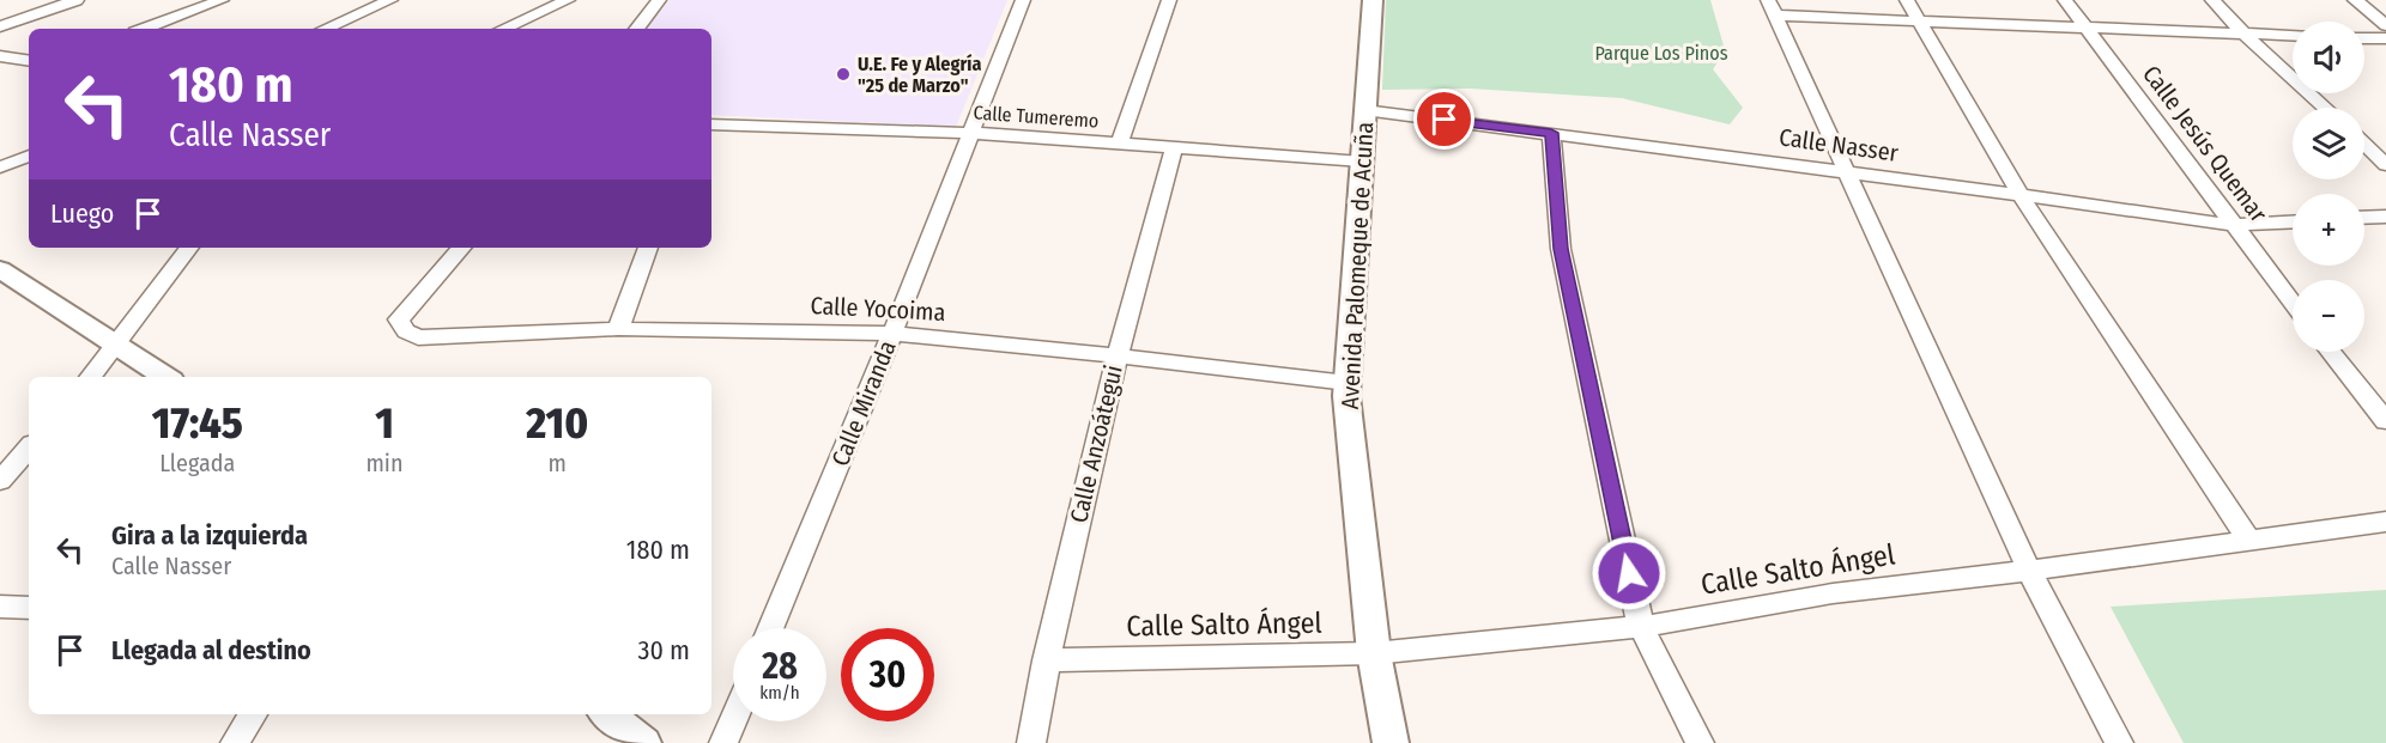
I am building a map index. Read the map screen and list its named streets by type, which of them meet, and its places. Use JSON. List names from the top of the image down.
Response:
{
  "streets": {
    "street": [
      "Calle Tumeremo",
      "Calle Jesús Quemar",
      "Calle Nasser",
      "Avenida Palomeque de Acuña",
      "Calle Yocoima",
      "Calle Miranda",
      "Calle Anzoátegui",
      "Calle Salto Ángel"
    ]
  },
  "crossings": [
    ["Calle Tumeremo", "Avenida Palomeque de Acuña"],
    ["Calle Tumeremo", "Calle Miranda"],
    ["Calle Tumeremo", "Calle Anzoátegui"],
    ["Calle Jesús Quemar", "Calle Nasser"],
    ["Calle Nasser", "Avenida Palomeque de Acuña"],
    ["Avenida Palomeque de Acuña", "Calle Yocoima"],
    ["Avenida Palomeque de Acuña", "Calle Salto Ángel"],
    ["Calle Yocoima", "Calle Miranda"],
    ["Calle Yocoima", "Calle Anzoátegui"],
    ["Calle Anzoátegui", "Calle Salto Ángel"]
  ],
  "parks": ["Parque Los Pinos"],
  "places": ["U.E. Fe y Alegría \"25 de Marzo\""],
  "page": {
    "map_buttons": ["+", "−"],
    "turn": ["180 m", "Calle Nasser"],
    "then": "Luego",
    "eta": [
      "17:45",
      "Llegada",
      "1",
      "min",
      "210",
      "m"
    ],
    "list": [
      {
        "name": "Gira a la izquierda",
        "note": "Calle Nasser",
        "value": "180 m"
      },
      {
        "name": "Llegada al destino",
        "value": "30 m"
      }
    ],
    "speed": "28 km/h",
    "limit": "30"
  }
}
